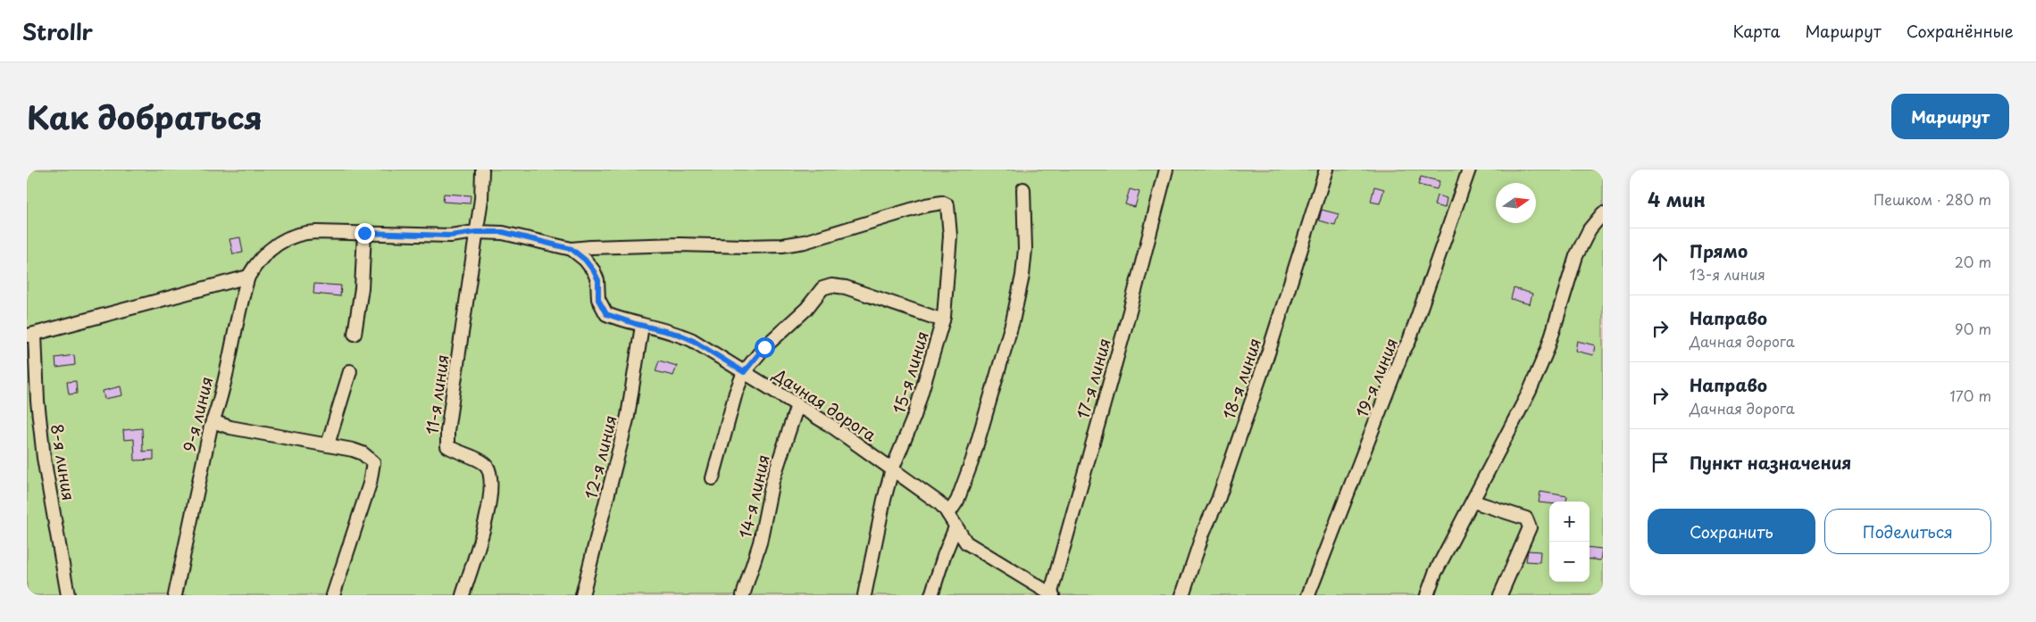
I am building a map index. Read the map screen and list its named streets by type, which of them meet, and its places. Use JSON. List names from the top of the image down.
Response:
{
  "streets": {
    "street": [
      "15-я линия",
      "19-я линия",
      "17-я линия",
      "18-я линия",
      "11-я линия",
      "Дачная дорога",
      "9-я линия",
      "12-я линия",
      "8-я линия",
      "14-я линия"
    ]
  },
  "crossings": [
    ["15-я линия", "Дачная дорога"],
    ["17-я линия", "Дачная дорога"],
    ["11-я линия", "Дачная дорога"],
    ["Дачная дорога", "9-я линия"],
    ["Дачная дорога", "12-я линия"],
    ["Дачная дорога", "14-я линия"]
  ],
  "north": "right",
  "page": {
    "header": "Strollr",
    "nav": ["Карта", "Маршрут", "Сохранённые"],
    "title": "Как добраться",
    "buttons": [
      "Маршрут",
      ["Сохранить", "Поделиться"]
    ],
    "heading": ["4 мин", "Пешком · 280 m"],
    "list": [
      ["Прямо", "13-я линия", "20 m"],
      ["Направо", "Дачная дорога", "90 m"],
      ["Направо", "Дачная дорога", "170 m"],
      "Пункт назначения"
    ],
    "map_buttons": ["+", "−"]
  }
}
